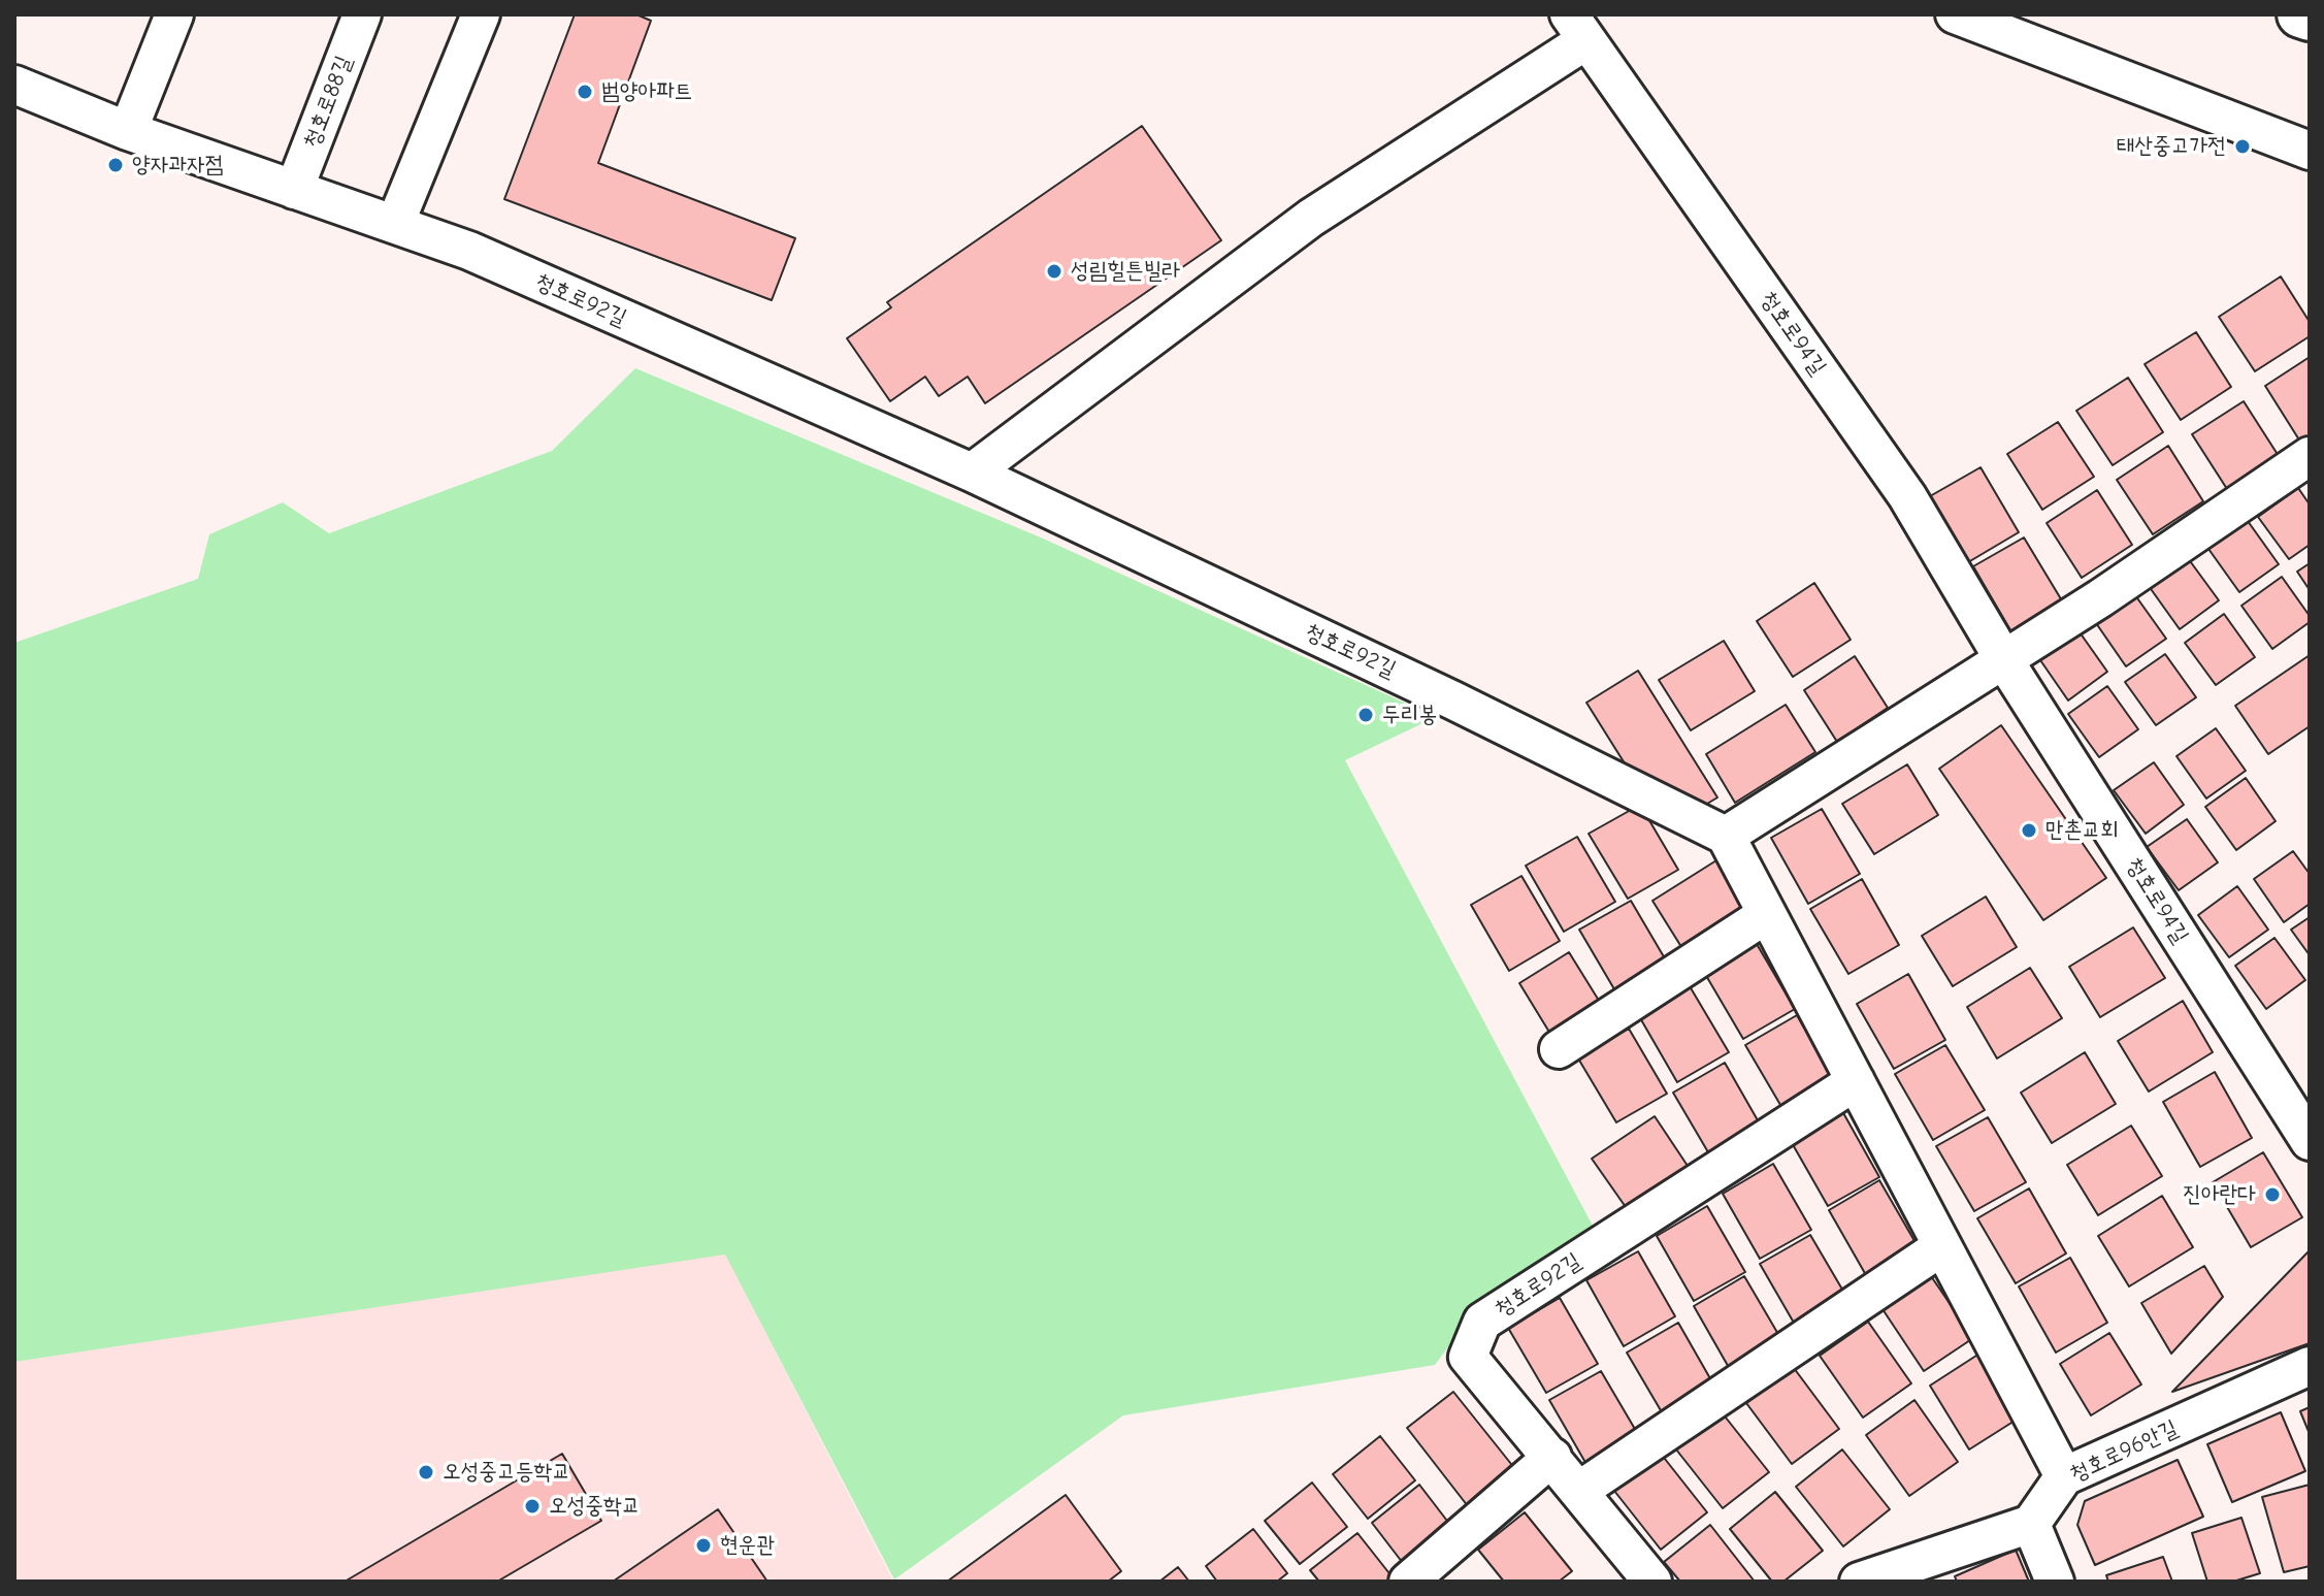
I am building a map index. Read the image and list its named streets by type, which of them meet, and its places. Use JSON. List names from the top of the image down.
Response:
{
  "streets": {
    "street": [
      "청호로88길",
      "청호로92길",
      "청호로94길",
      "청호로96안길"
    ]
  },
  "places": [
    "범양아파트",
    "태산중고가전",
    "양자과자점",
    "성림힐튼빌라",
    "두리봉",
    "만촌교회",
    "진아란다",
    "오성중고등학교",
    "오성중학교",
    "현운관"
  ]
}
